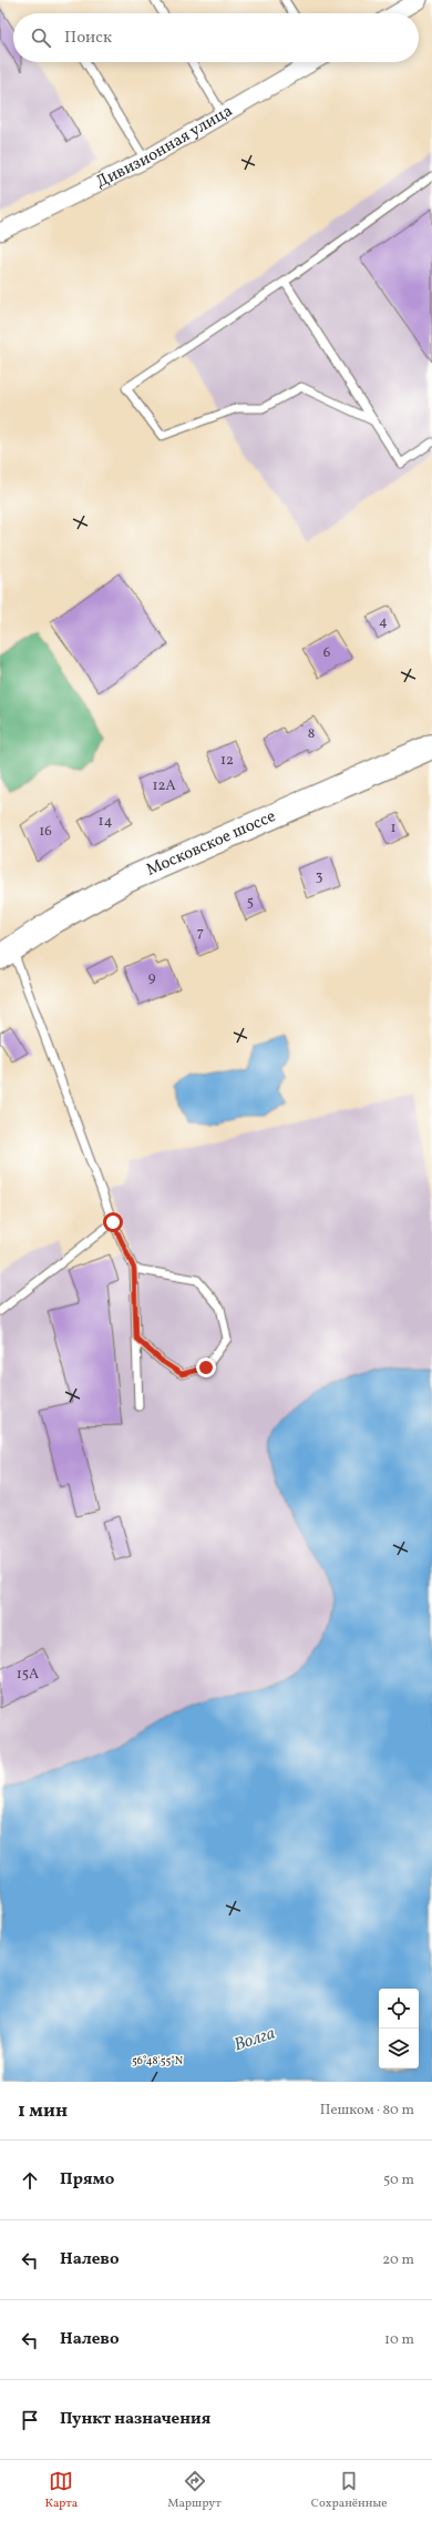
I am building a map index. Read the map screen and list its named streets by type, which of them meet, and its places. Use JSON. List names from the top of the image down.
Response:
{
  "streets": {
    "main road": ["Московское шоссе"],
    "street": ["Дивизионная улица"]
  },
  "water": ["Волга"],
  "house_numbers": [
    "4",
    "6",
    "8",
    "12",
    "12А",
    "14",
    "1",
    "16",
    "3",
    "5",
    "7",
    "9",
    "15А"
  ],
  "page": {
    "search": "Поиск",
    "heading": ["1 мин", "Пешком · 80 m"],
    "list": [
      ["Прямо", "50 m"],
      ["Налево", "20 m"],
      ["Налево", "10 m"],
      "Пункт назначения"
    ],
    "nav": ["Карта", "Маршрут", "Сохранённые"]
  },
  "coordinates": ["56°48'55\"N"]
}
